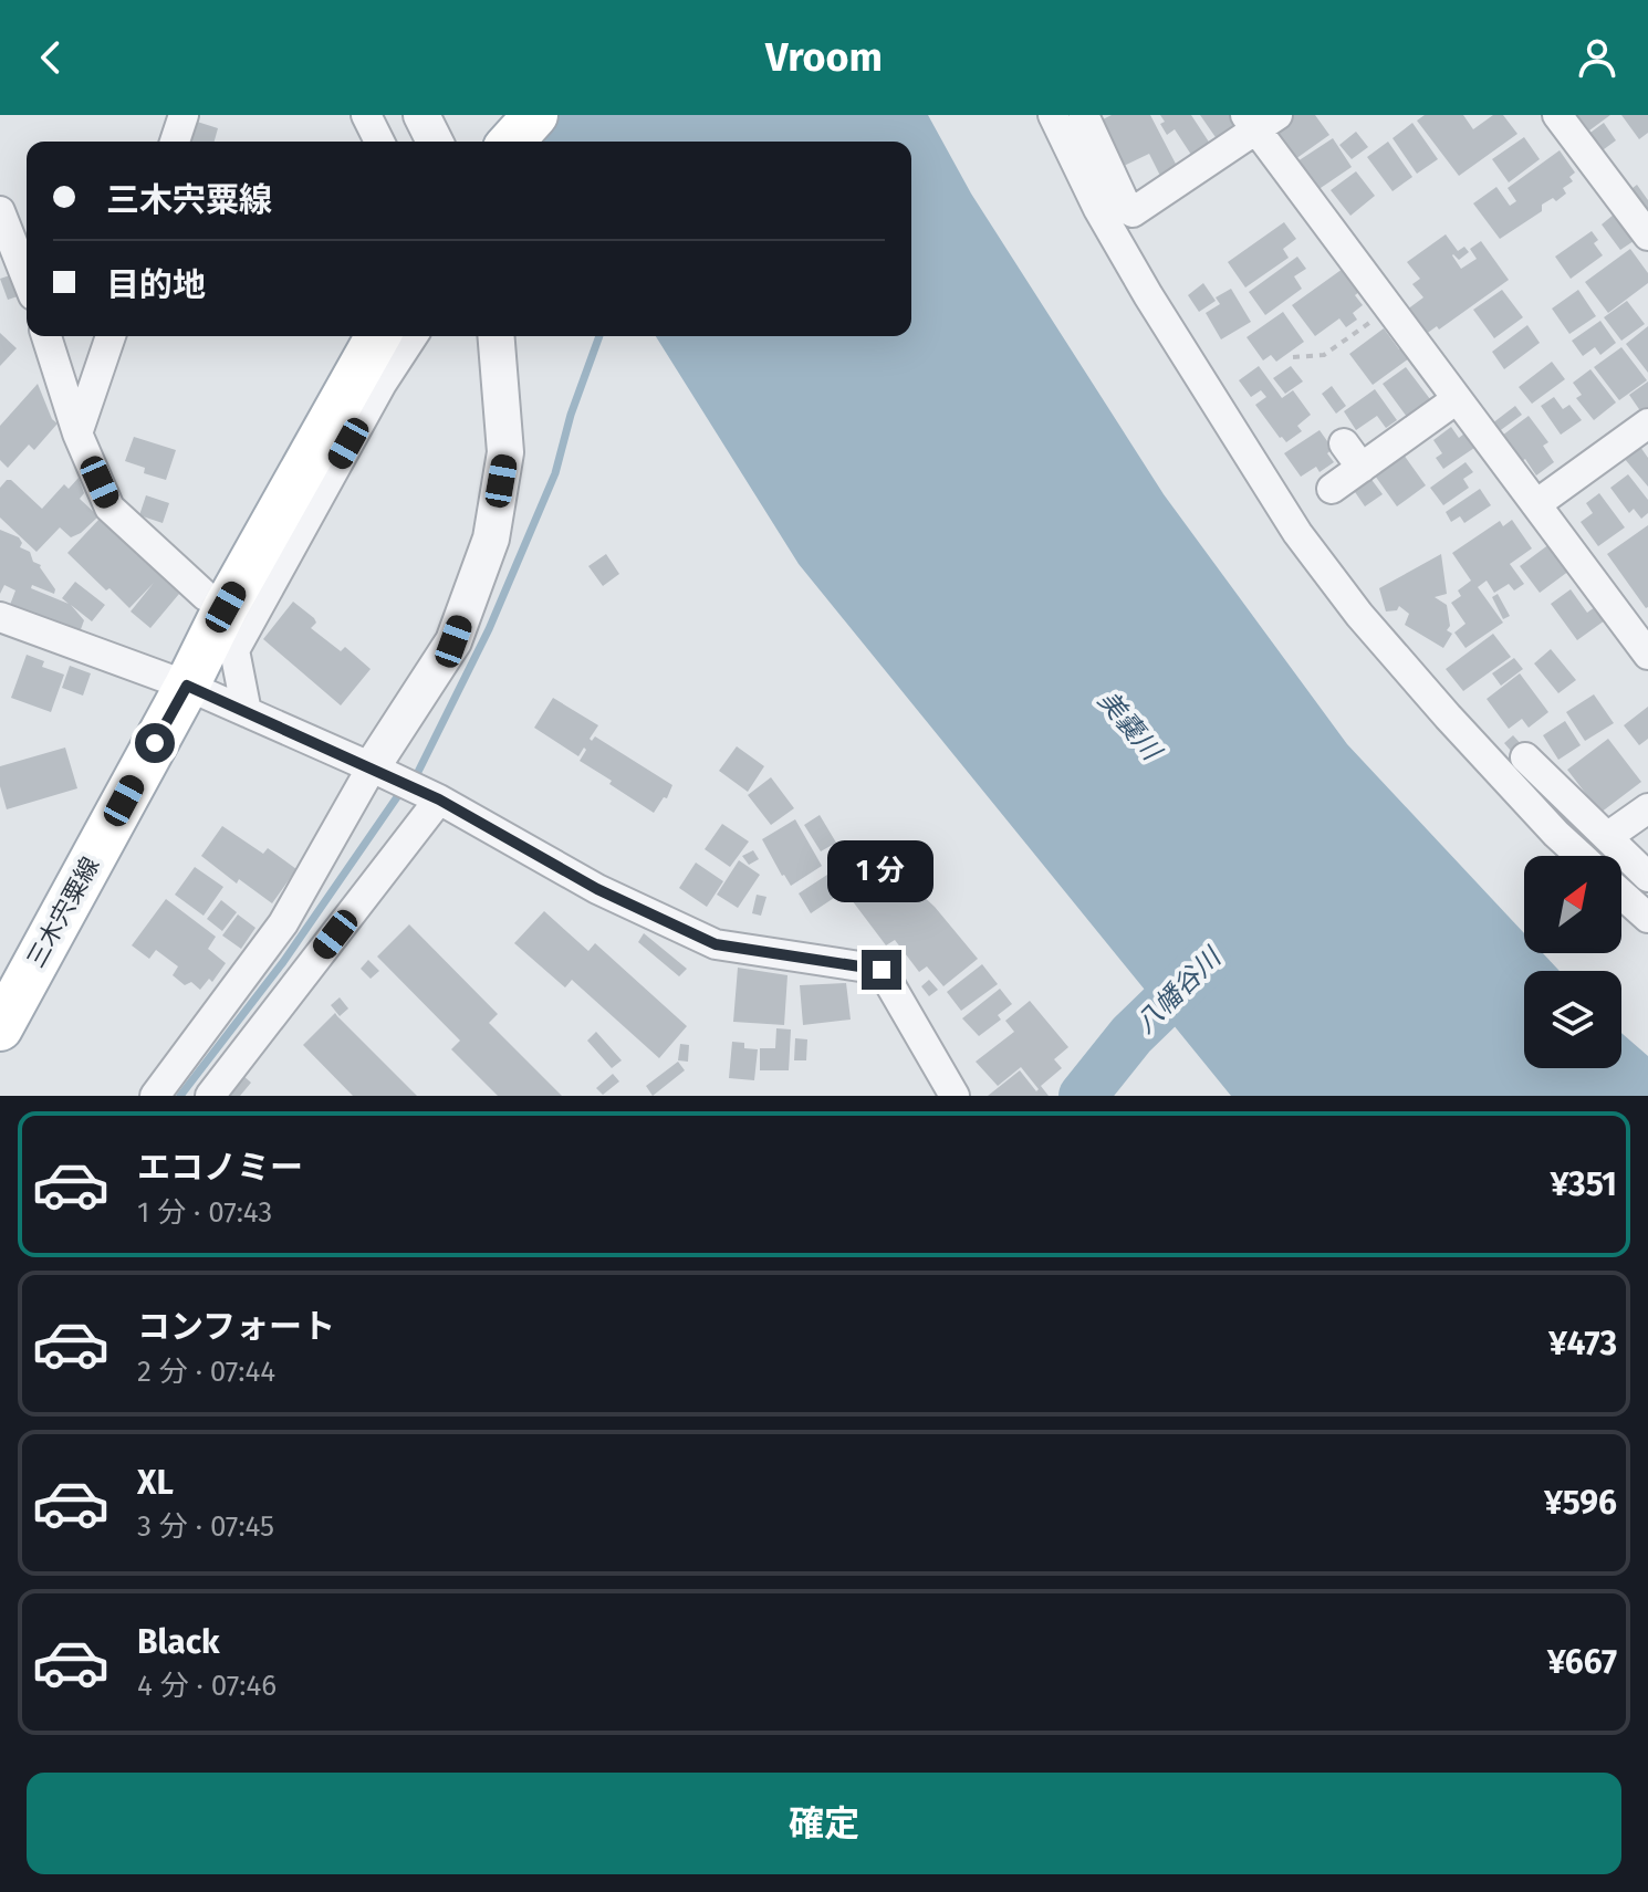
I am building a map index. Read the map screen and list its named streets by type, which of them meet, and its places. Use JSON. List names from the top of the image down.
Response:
{
  "streets": {
    "main road": ["三木宍粟線"]
  },
  "water": ["美嚢川", "八幡谷川"],
  "north": "top right",
  "page": {
    "header": "Vroom",
    "banner": ["三木宍粟線", "目的地"],
    "bubble": "1 分",
    "list": [
      {
        "name": "エコノミー",
        "note": "1 分 · 07:43",
        "value": "¥351"
      },
      {
        "name": "コンフォート",
        "note": "2 分 · 07:44",
        "value": "¥473"
      },
      {
        "name": "XL",
        "note": "3 分 · 07:45",
        "value": "¥596"
      },
      {
        "name": "Black",
        "note": "4 分 · 07:46",
        "value": "¥667"
      }
    ],
    "buttons": "確定"
  }
}
